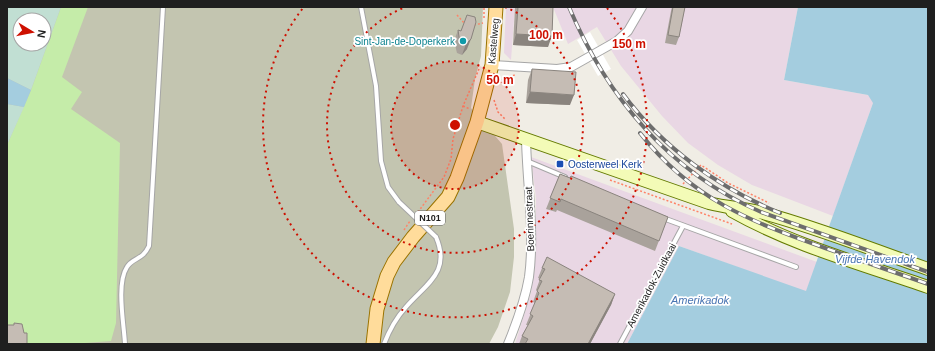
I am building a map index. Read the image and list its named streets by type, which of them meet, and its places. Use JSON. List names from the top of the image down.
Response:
{
  "streets": {
    "main road": ["Kastelweg", "N101"],
    "street": ["Boerinnestraat"],
    "lane": ["Amerikadok-Zuidkaai"]
  },
  "crossings": [
    ["Kastelweg", "N101"]
  ],
  "water": ["Vijfde Havendok", "Amerikadok"],
  "places": {
    "other": ["Sint-Jan-de-Doperkerk"],
    "transit": ["Oosterweel Kerk"]
  },
  "north": "right",
  "rings": ["100 m", "150 m", "50 m"]
}
